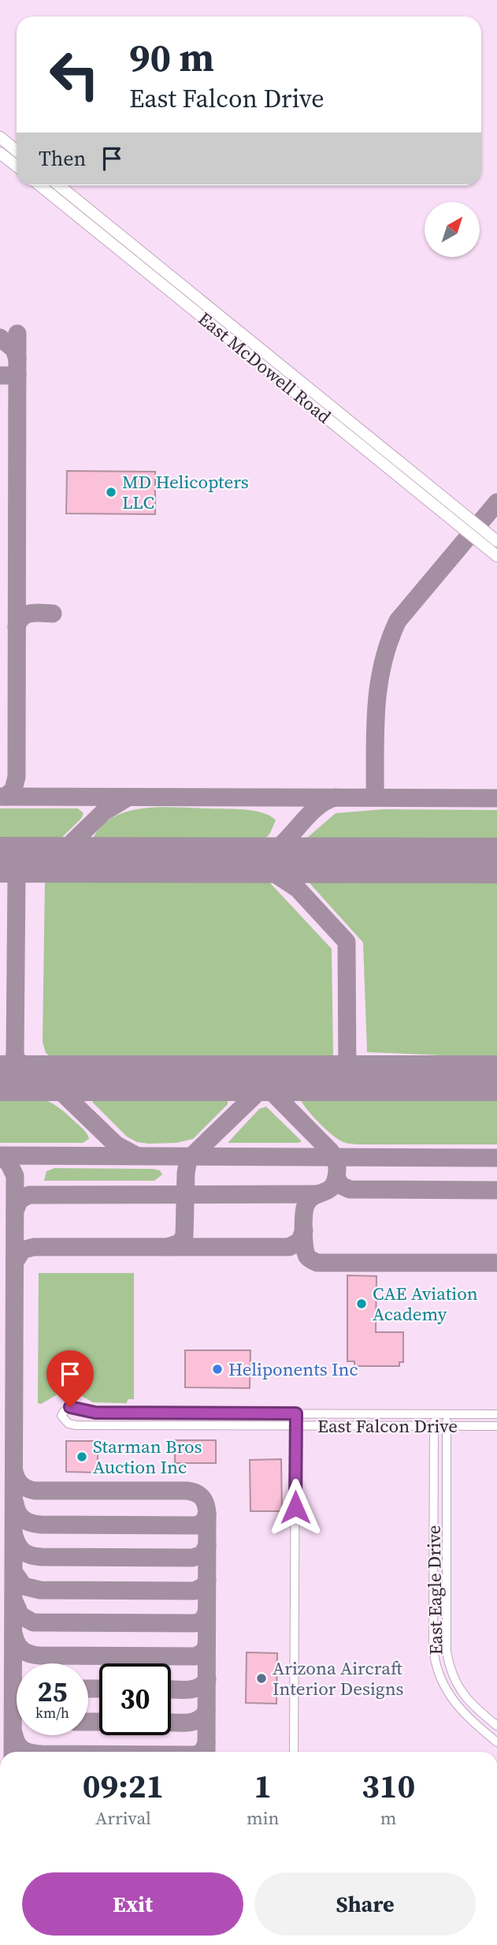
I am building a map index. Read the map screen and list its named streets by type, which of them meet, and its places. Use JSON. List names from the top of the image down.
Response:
{
  "streets": {
    "main road": ["East McDowell Road"],
    "street": ["East Falcon Drive", "East Eagle Drive"]
  },
  "crossings": [
    ["East Falcon Drive", "East Eagle Drive"]
  ],
  "places": [
    "MD Helicopters LLC",
    "CAE Aviation Academy",
    "Heliponents Inc",
    "Starman Bros Auction Inc",
    "Arizona Aircraft Interior Designs"
  ],
  "north": "top right",
  "page": {
    "turn": ["90 m", "East Falcon Drive"],
    "then": "Then",
    "speed": "25 km/h",
    "limit": "30",
    "eta": [
      "09:21",
      "Arrival",
      "1",
      "min",
      "310",
      "m"
    ],
    "buttons": ["Exit", "Share"]
  }
}
